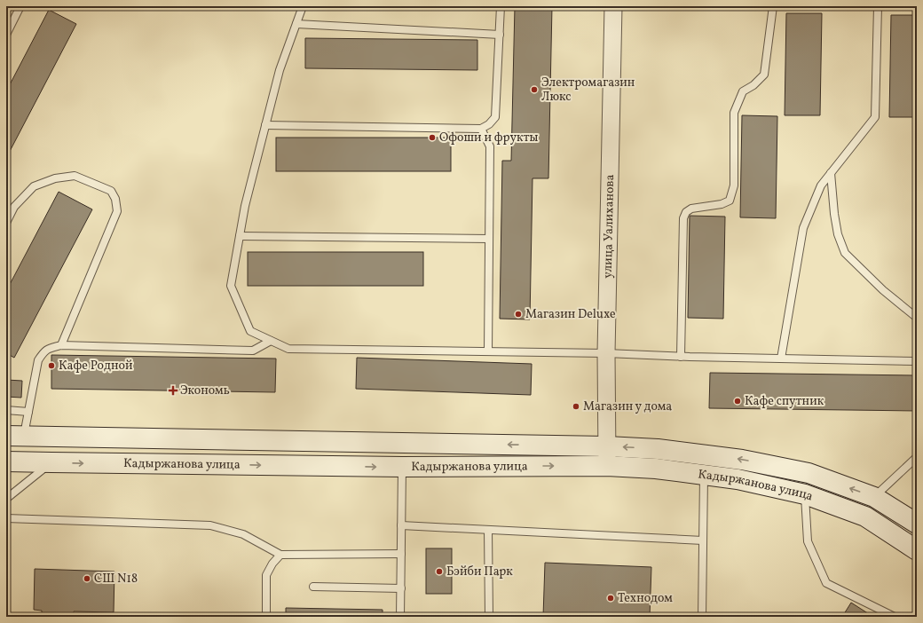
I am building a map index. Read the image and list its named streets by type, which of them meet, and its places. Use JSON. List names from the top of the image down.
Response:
{
  "streets": {
    "main road": ["Кадыржанова улица"],
    "street": ["улица Уалиханова"]
  },
  "crossings": [
    ["улица Уалиханова", "Кадыржанова улица"]
  ],
  "places": {
    "other": [
      "Электромагазин Люкс",
      "Офоши и фрукты",
      "Магазин Deluxe",
      "Кафе Родной",
      "Кафе спутник",
      "Магазин у дома",
      "Бэйби Парк",
      "СШ N18",
      "Технодом"
    ],
    "health": ["Экономь"]
  }
}
